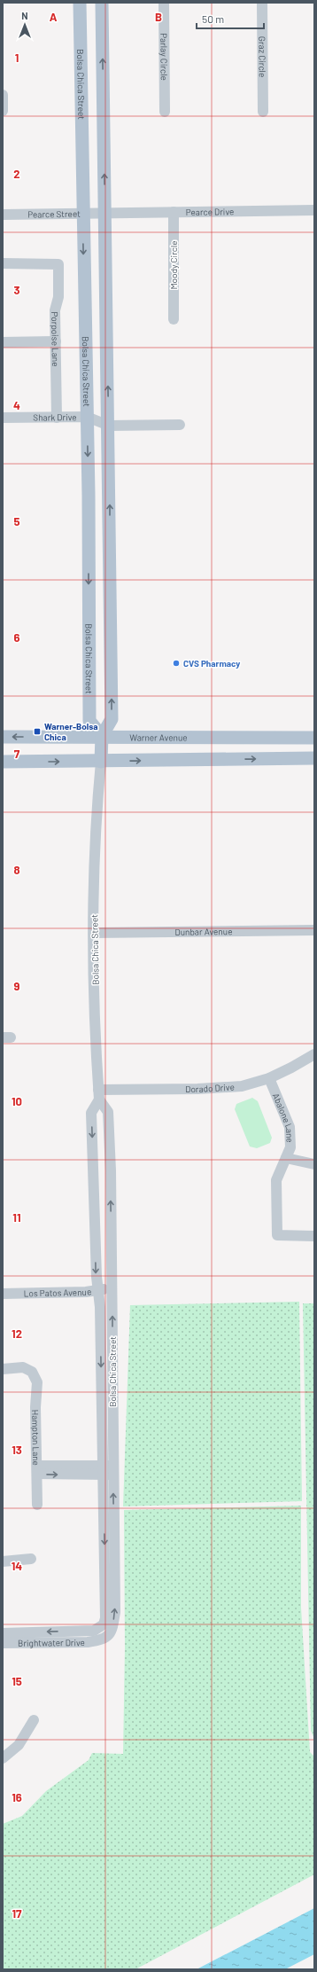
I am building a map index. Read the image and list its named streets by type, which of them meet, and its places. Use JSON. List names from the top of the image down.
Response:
{
  "streets": {
    "main road": ["Bolsa Chica Street", "Warner Avenue"],
    "street": [
      "Parlay Circle",
      "Graz Circle",
      "Pearce Drive",
      "Pearce Street",
      "Moody Circle",
      "Porpoise Lane",
      "Shark Drive",
      "Dunbar Avenue",
      "Dorado Drive",
      "Abalone Lane",
      "Los Patos Avenue",
      "Hampton Lane",
      "Brightwater Drive"
    ]
  },
  "crossings": [
    ["Bolsa Chica Street", "Pearce Drive"],
    ["Bolsa Chica Street", "Pearce Street"],
    ["Bolsa Chica Street", "Shark Drive"],
    ["Bolsa Chica Street", "Warner Avenue"],
    ["Bolsa Chica Street", "Dunbar Avenue"],
    ["Bolsa Chica Street", "Dorado Drive"],
    ["Bolsa Chica Street", "Los Patos Avenue"],
    ["Bolsa Chica Street", "Brightwater Drive"],
    ["Pearce Drive", "Pearce Street"],
    ["Pearce Drive", "Moody Circle"],
    ["Porpoise Lane", "Shark Drive"],
    ["Dorado Drive", "Abalone Lane"]
  ],
  "places": {
    "other": ["CVS Pharmacy"],
    "transit": ["Warner-Bolsa Chica"]
  },
  "scale_bar": "50 m",
  "north": "top",
  "grid": {
    "columns": ["A", "B"],
    "rows": [
      "1",
      "2",
      "3",
      "4",
      "5",
      "6",
      "7",
      "8",
      "9",
      "10",
      "11",
      "12",
      "13",
      "14",
      "15",
      "16",
      "17"
    ]
  }
}
